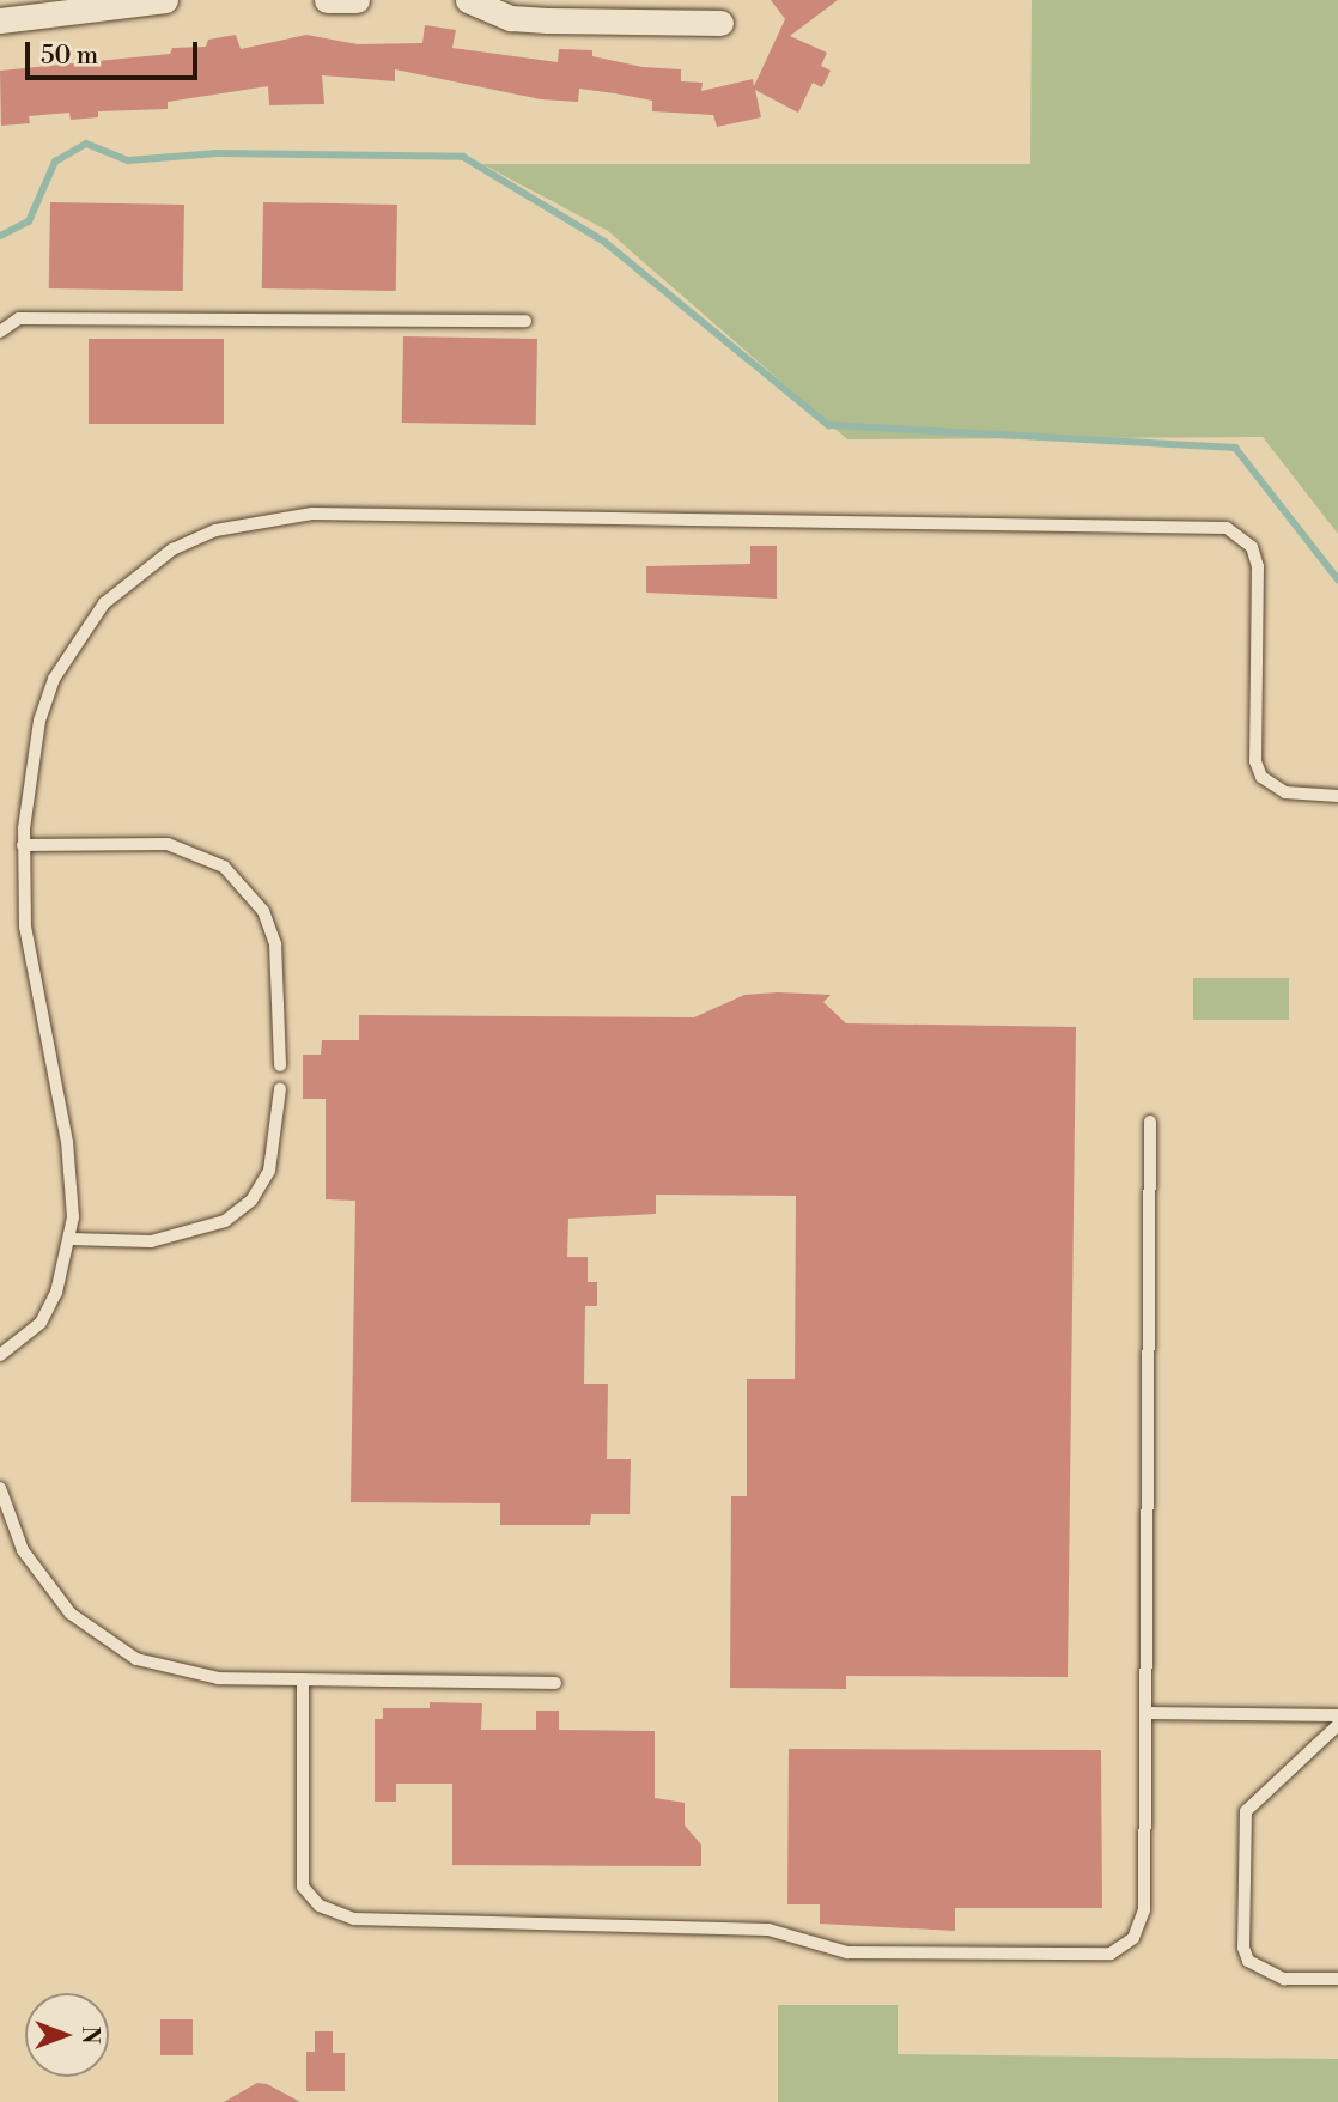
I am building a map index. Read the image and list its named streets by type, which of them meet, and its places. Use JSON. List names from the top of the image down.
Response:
{
  "scale_bar": "50 m",
  "north": "right"
}
